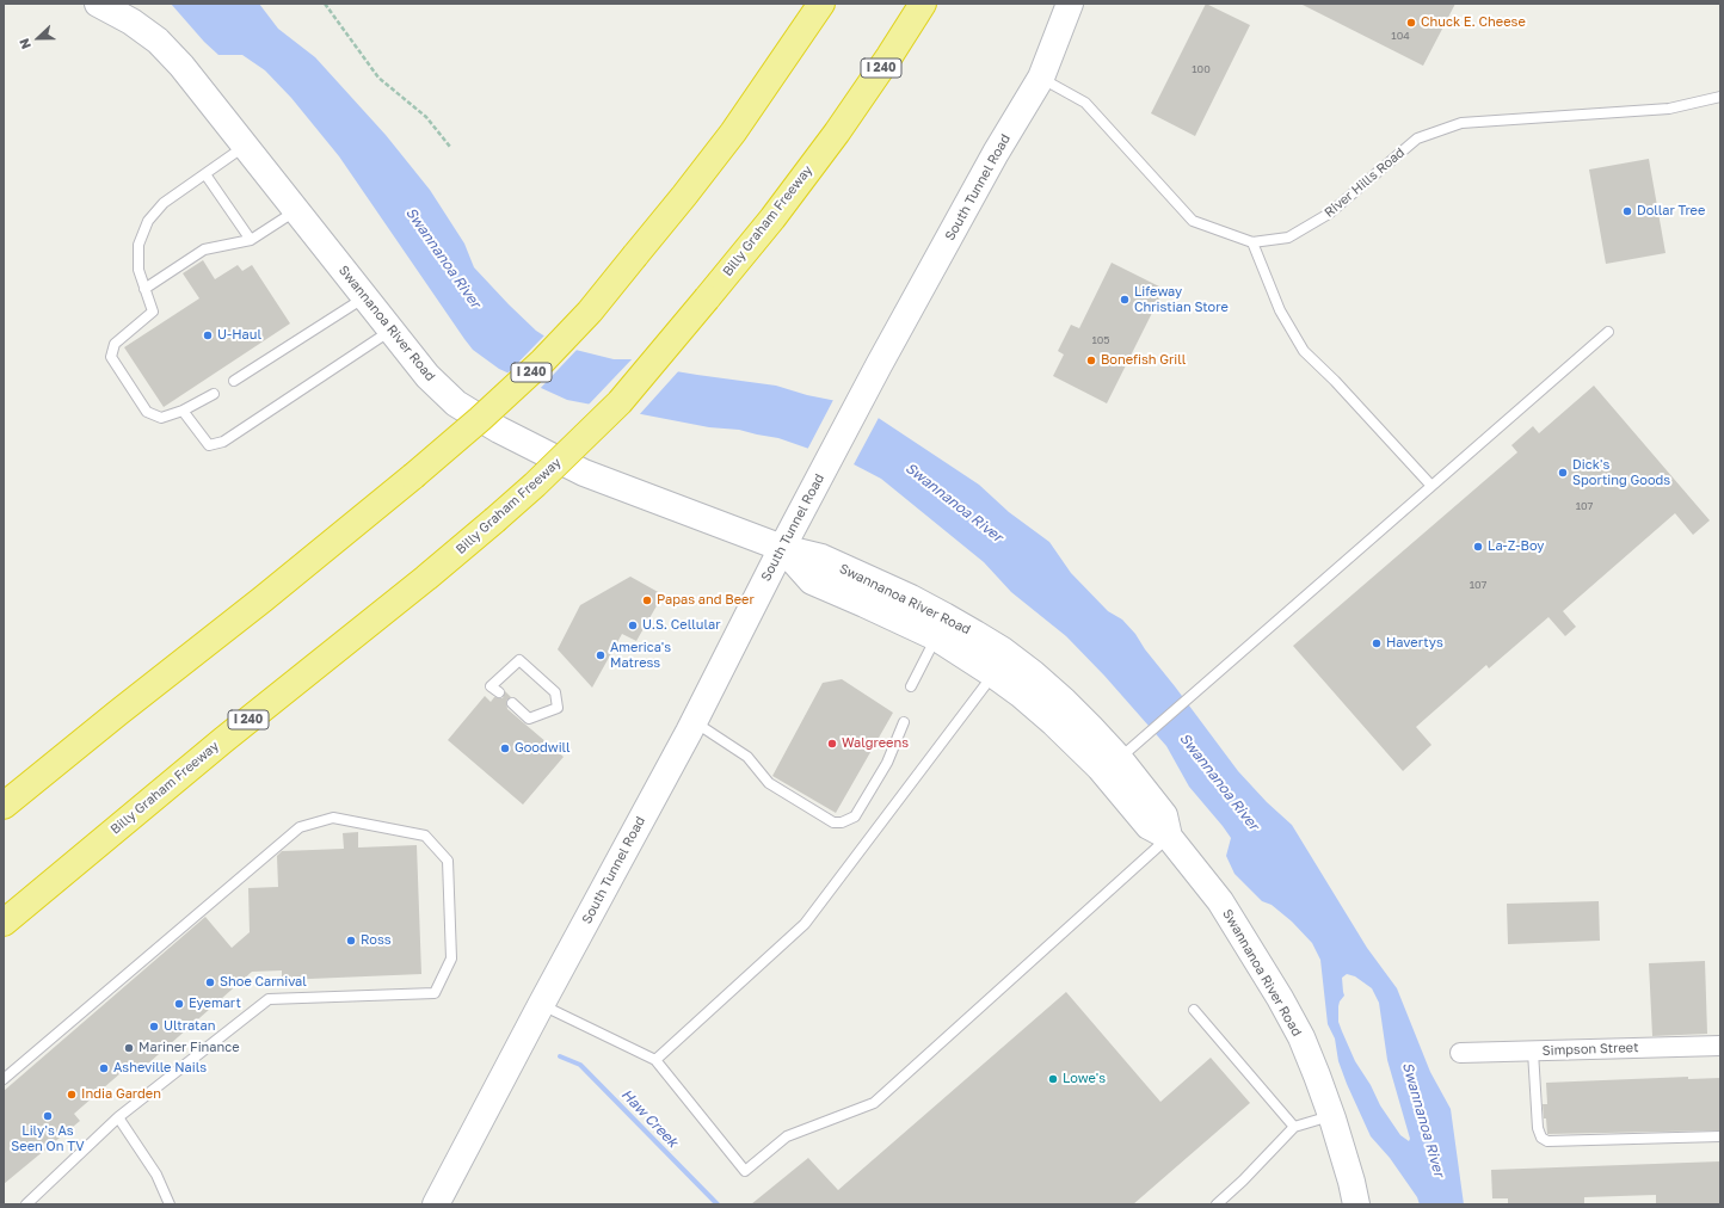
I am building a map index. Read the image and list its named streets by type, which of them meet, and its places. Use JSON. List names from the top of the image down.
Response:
{
  "streets": {
    "highway": ["I 240", "Billy Graham Freeway"],
    "main road": ["South Tunnel Road", "Swannanoa River Road"],
    "street": ["Simpson Street"],
    "lane": ["River Hills Road"]
  },
  "crossings": [
    ["River Hills Road", "South Tunnel Road"],
    ["South Tunnel Road", "Swannanoa River Road"]
  ],
  "water": ["Swannanoa River", "Haw Creek"],
  "places": [
    "Chuck E. Cheese",
    "Dollar Tree",
    "Lifeway Christian Store",
    "U-Haul",
    "Bonefish Grill",
    "Dick's Sporting Goods",
    "La-Z-Boy",
    "Papas and Beer",
    "U.S. Cellular",
    "Havertys",
    "America's Matress",
    "Walgreens",
    "Goodwill",
    "Ross",
    "Shoe Carnival",
    "Eyemart",
    "Ultratan",
    "Mariner Finance",
    "Asheville Nails",
    "Lowe's",
    "India Garden",
    "Lily's As Seen On TV"
  ],
  "house_numbers": [
    "104",
    "100",
    "105",
    "107",
    "107"
  ],
  "north": "left"
}
